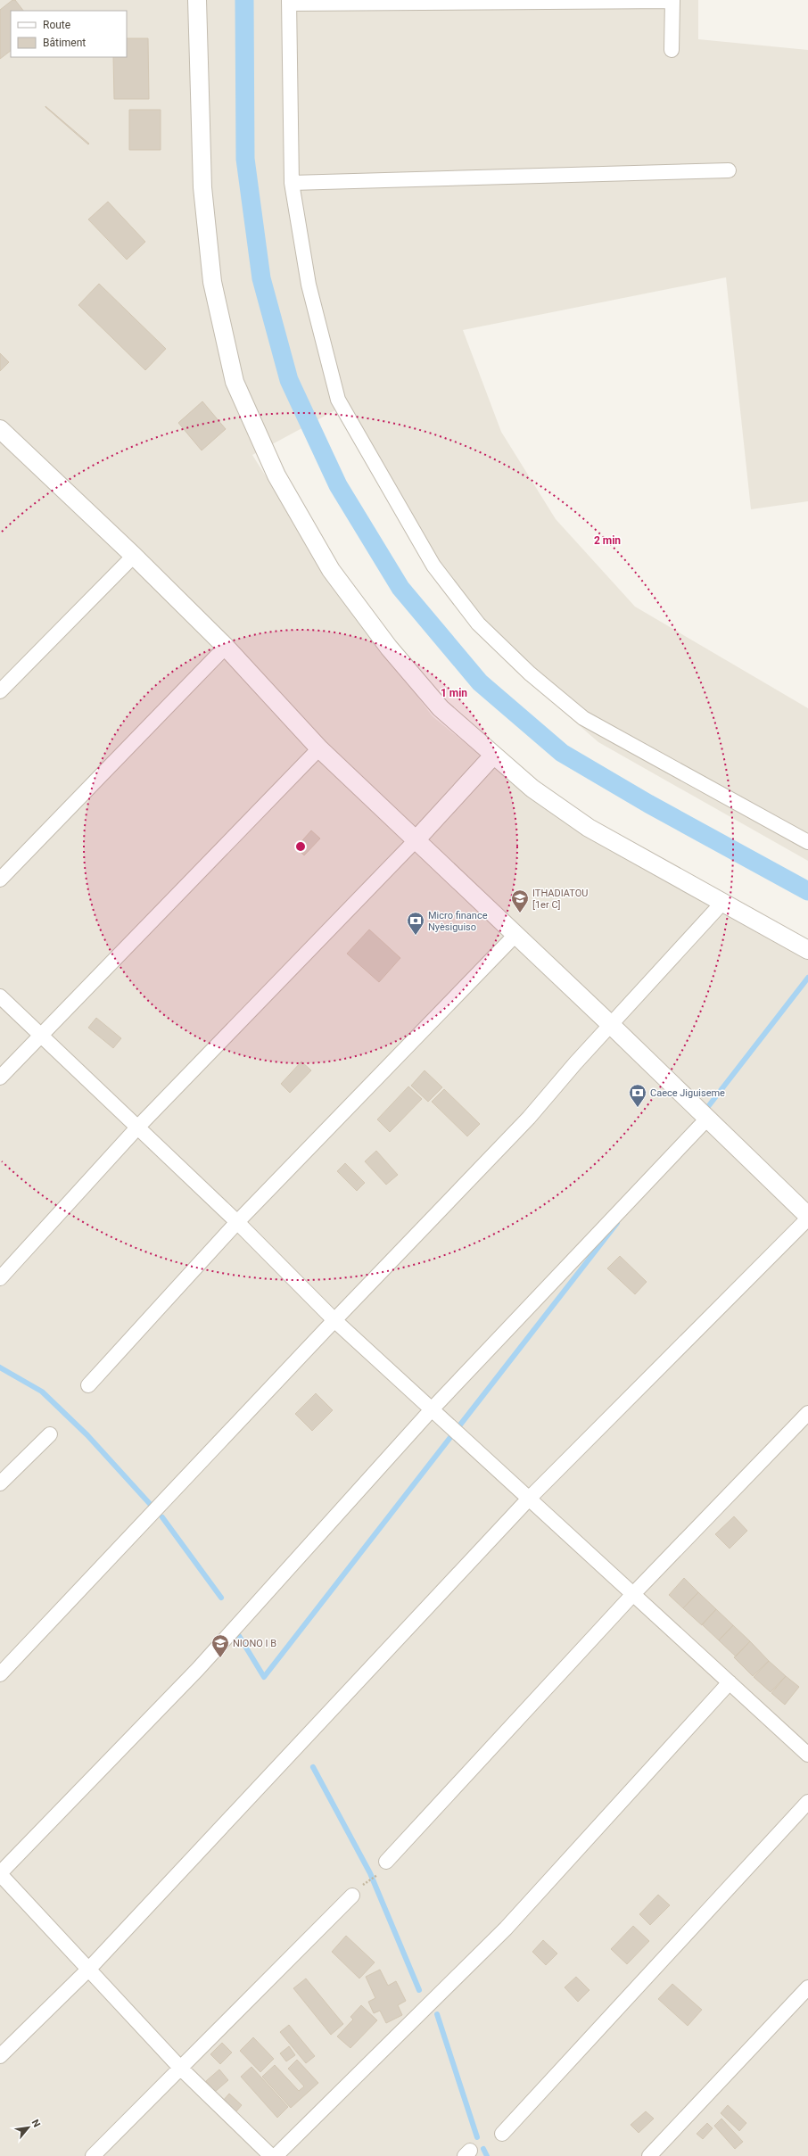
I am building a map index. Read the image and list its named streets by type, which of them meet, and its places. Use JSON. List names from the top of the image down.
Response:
{
  "places": {
    "school or university": ["ITHADIATOU [1er C]", "NIONO I B"],
    "bank": ["Micro finance Nyèsiguiso", "Caece Jiguiseme"]
  },
  "legend": ["Route", "Bâtiment"],
  "north": "top right",
  "rings": ["2 min", "1 min"]
}
